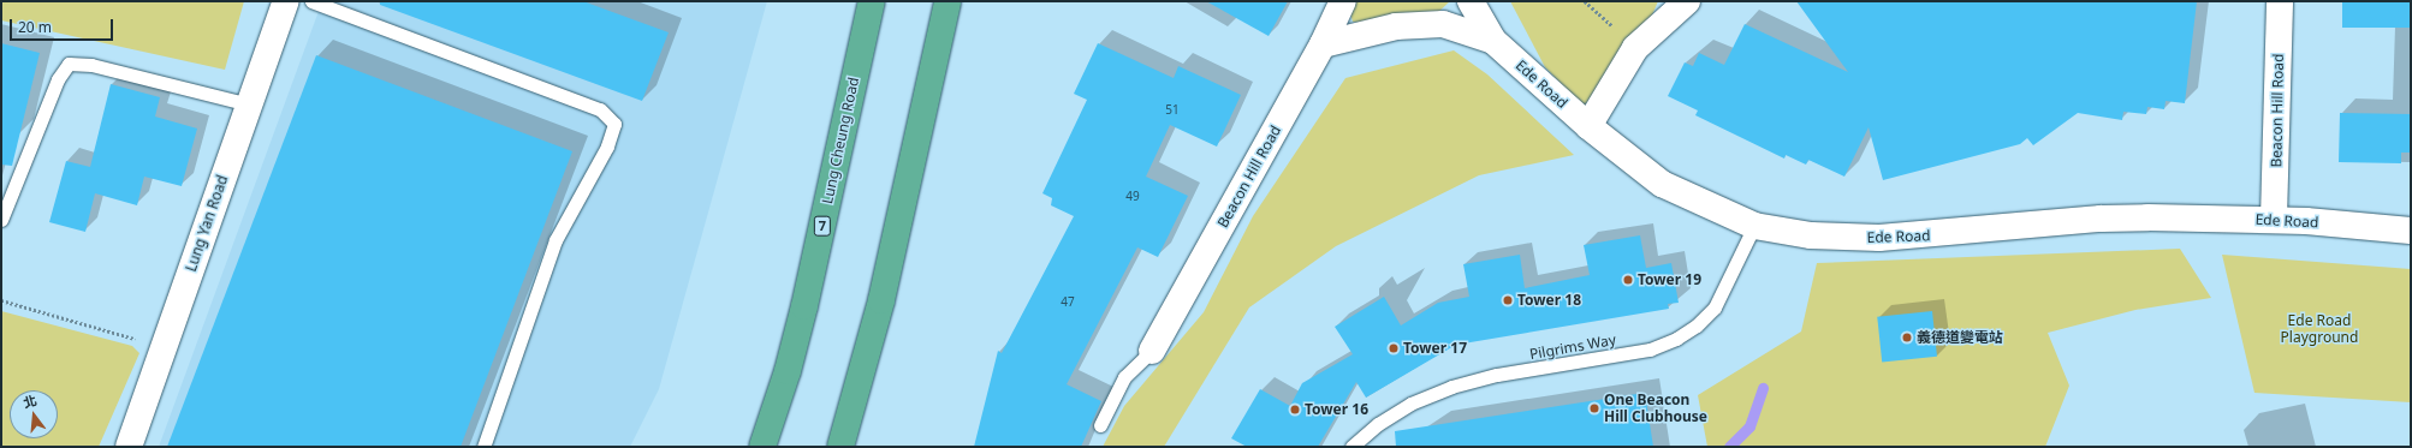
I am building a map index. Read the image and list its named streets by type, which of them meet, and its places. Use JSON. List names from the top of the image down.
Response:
{
  "streets": {
    "highway": ["Lung Cheung Road", "7"],
    "street": ["Ede Road", "Beacon Hill Road", "Lung Yan Road"],
    "lane": ["Pilgrims Way"]
  },
  "crossings": [
    ["Ede Road", "Beacon Hill Road"],
    ["Ede Road", "Pilgrims Way"]
  ],
  "parks": ["Ede Road Playground"],
  "places": [
    "Tower 19",
    "Tower 18",
    "義德道變電站",
    "Tower 17",
    "One Beacon Hill Clubhouse",
    "Tower 16"
  ],
  "house_numbers": ["51", "49", "47"],
  "scale_bar": "20 m",
  "north": "top"
}
